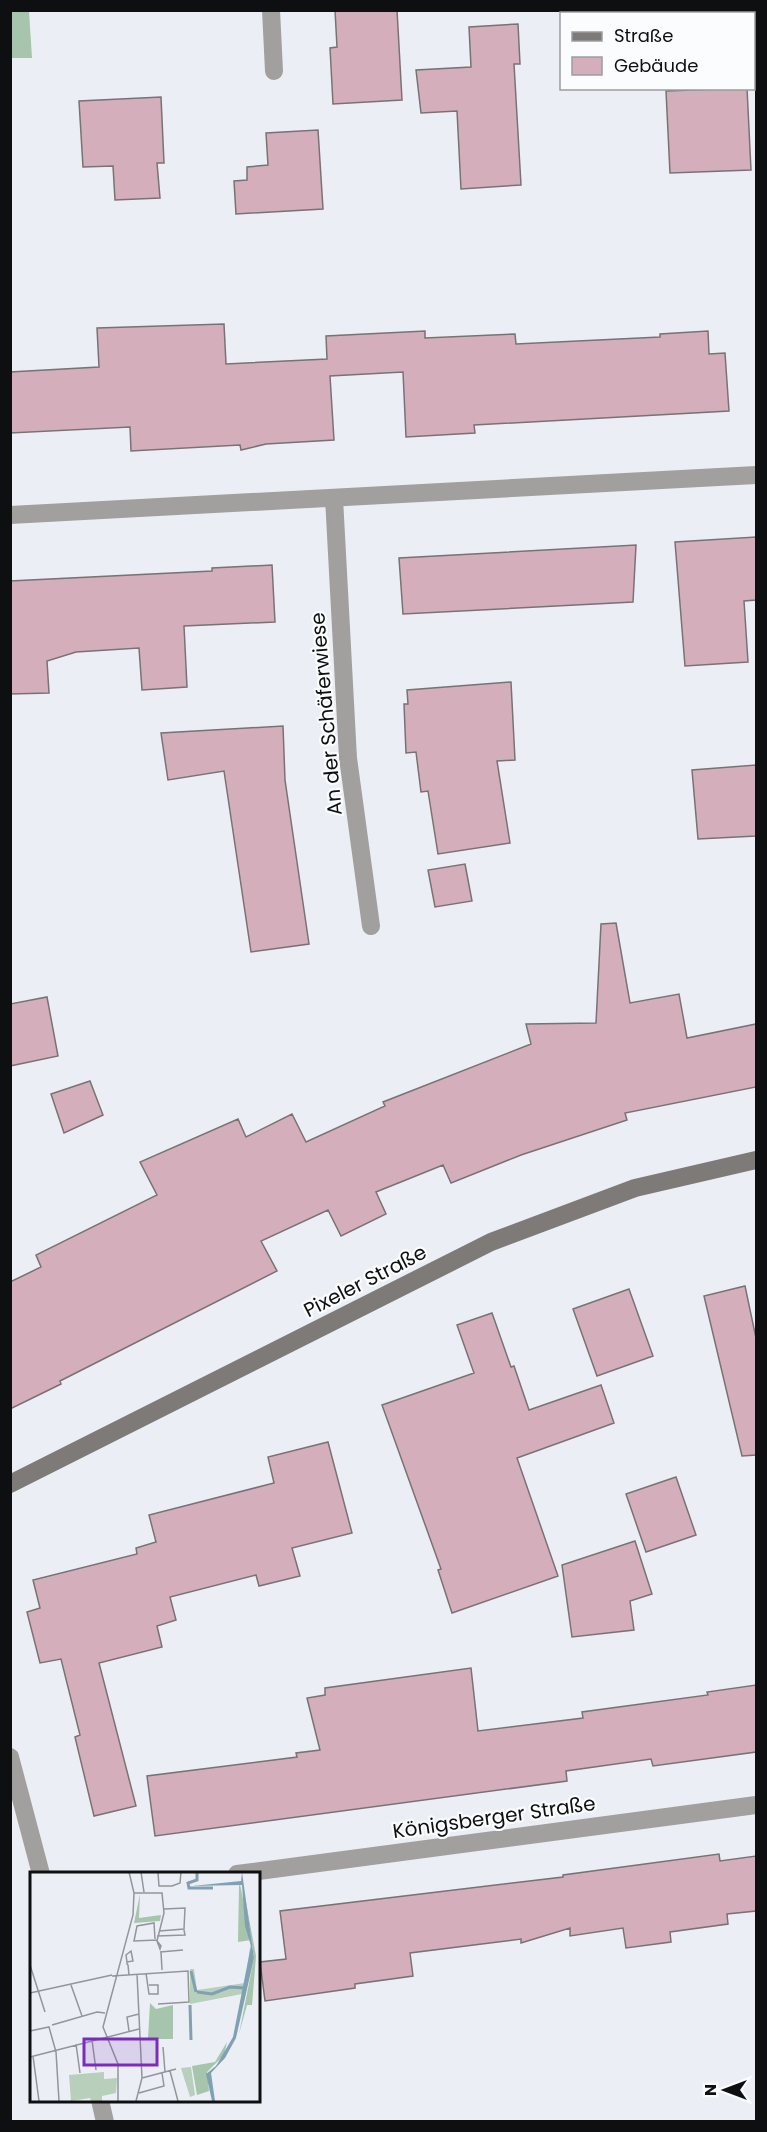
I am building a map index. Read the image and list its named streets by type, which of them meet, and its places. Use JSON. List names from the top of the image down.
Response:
{
  "streets": {
    "main road": ["Pixeler Straße"],
    "street": ["An der Schäferwiese", "Königsberger Straße"]
  },
  "legend": ["Straße", "Gebäude"],
  "north": "left"
}
